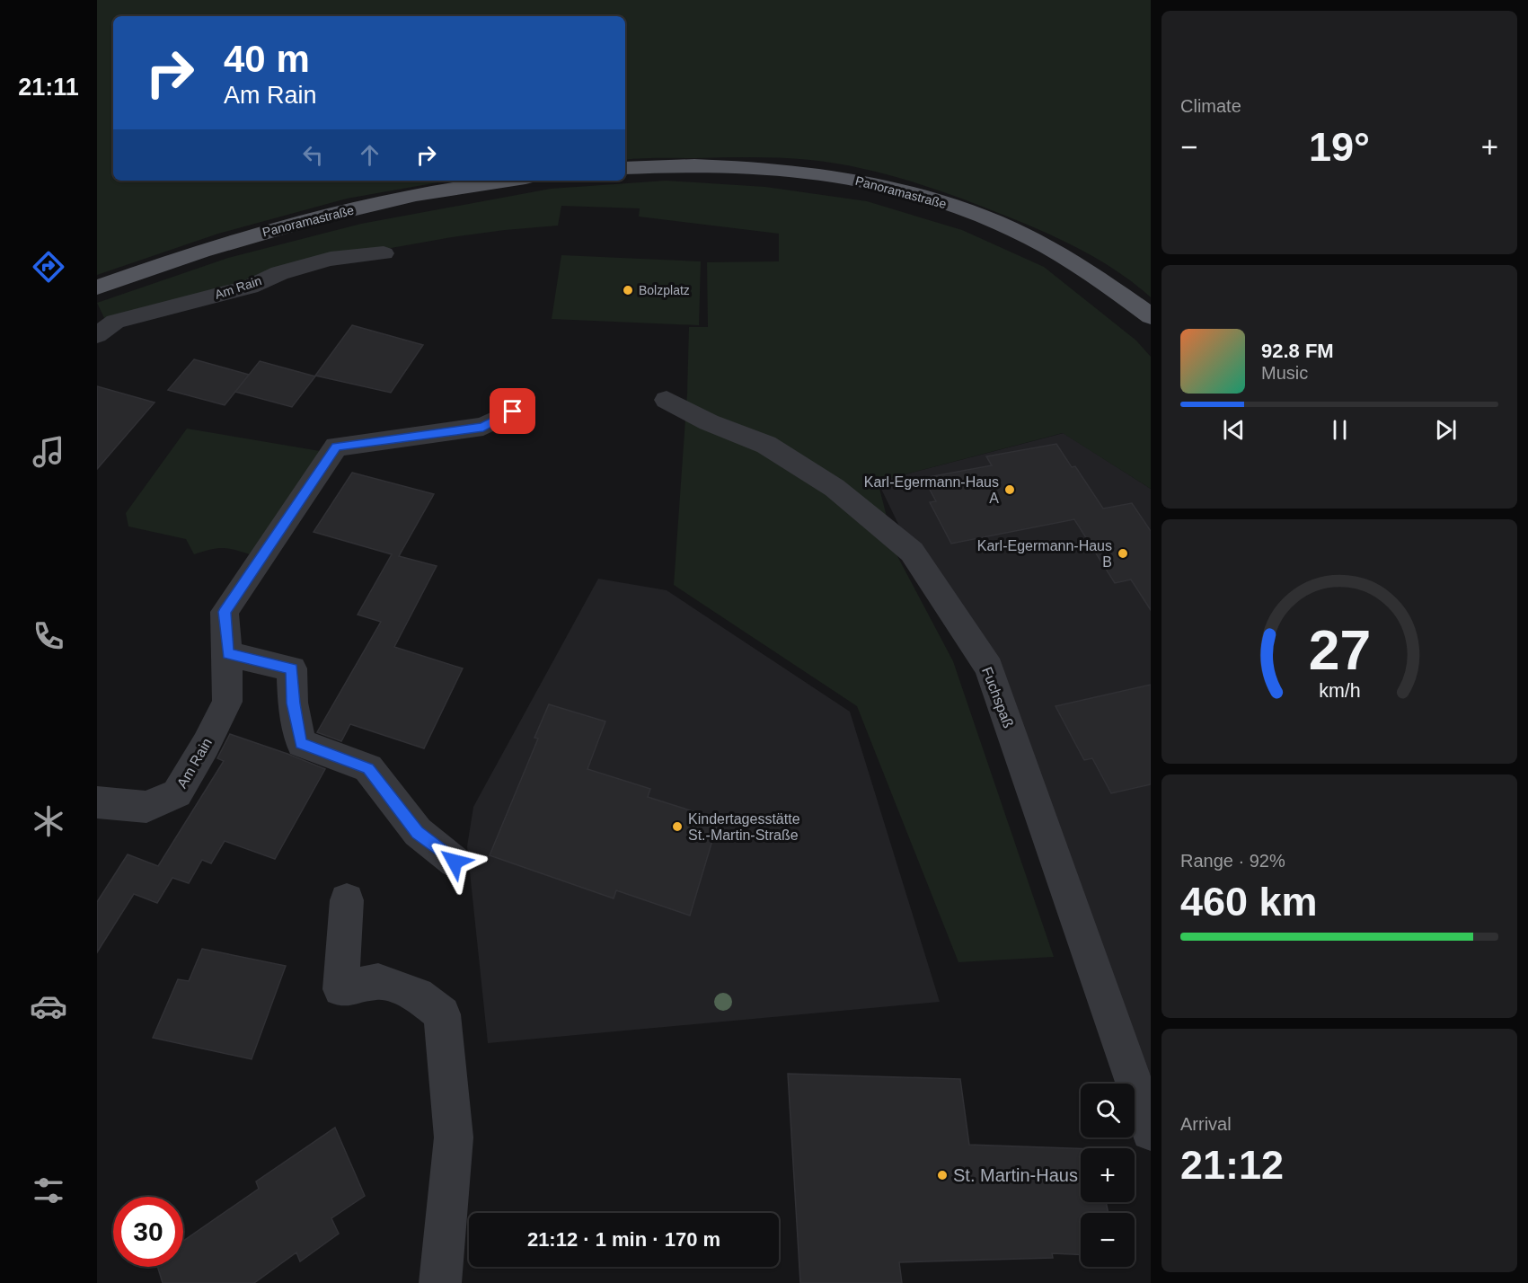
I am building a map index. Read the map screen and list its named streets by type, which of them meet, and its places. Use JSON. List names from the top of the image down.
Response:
{
  "streets": {
    "main road": ["Panoramastraße"],
    "street": ["Am Rain", "Fuchspaß"]
  },
  "places": [
    "Bolzplatz",
    "Karl-Egermann-Haus A",
    "Karl-Egermann-Haus B",
    "Kindertagesstätte St.-Martin-Straße",
    "St. Martin-Haus"
  ],
  "page": {
    "tabs": "21:11",
    "tile": [
      "Climate",
      ["Range · 92%", "460 km"],
      ["Arrival", "21:12"]
    ],
    "turn": ["40 m", "Am Rain"],
    "heat": ["−", "19°", "+"],
    "song": ["92.8 FM", "Music"],
    "map_buttons": ["+", "−"],
    "limit": "30",
    "trip": "21:12 · 1 min · 170 m",
    "gauge": ["27", "km/h"]
  }
}
